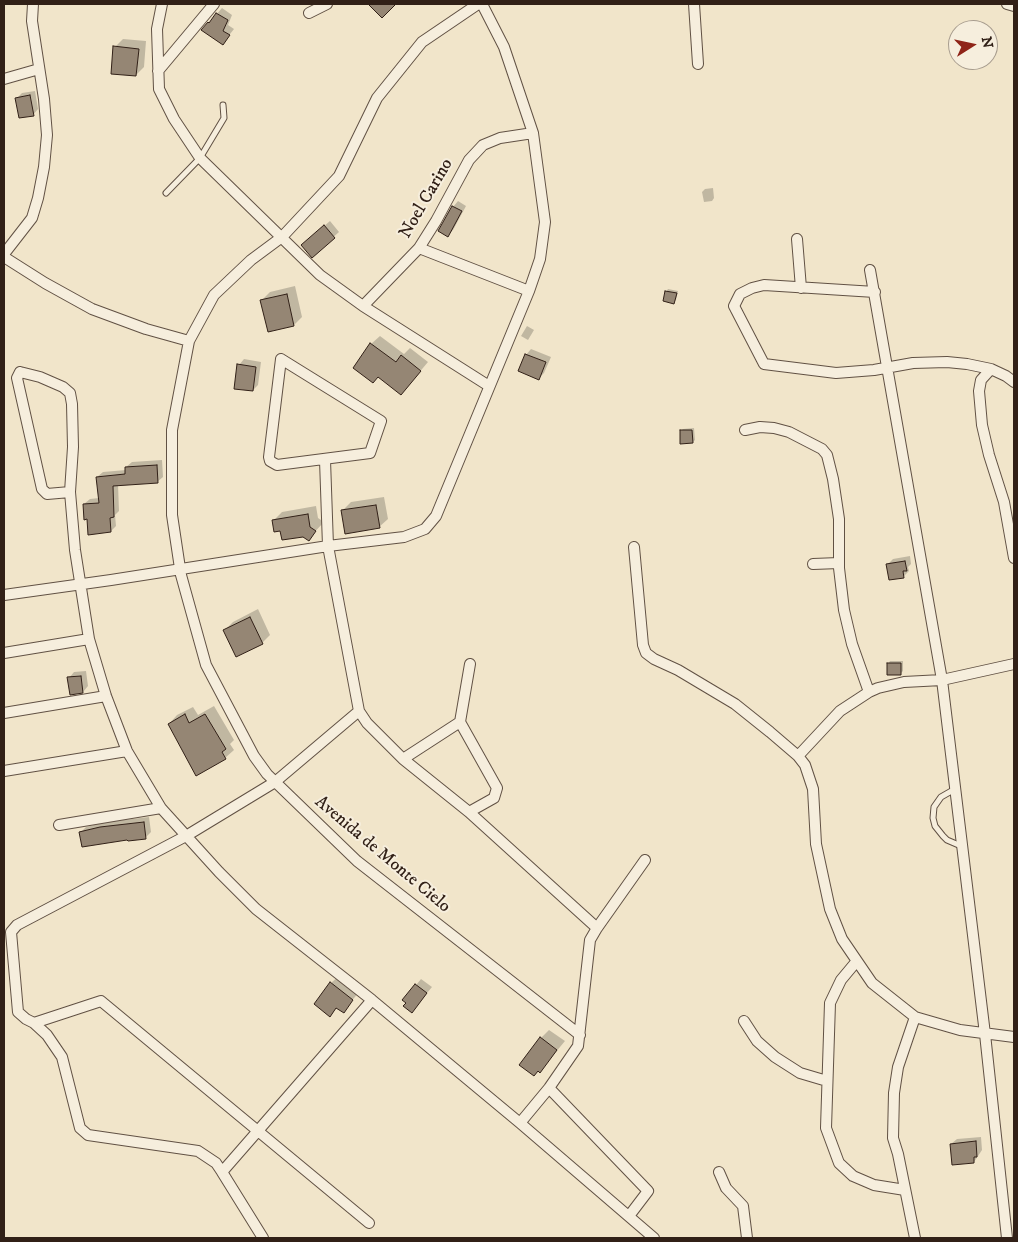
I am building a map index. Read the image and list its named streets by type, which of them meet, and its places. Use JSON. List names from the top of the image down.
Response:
{
  "streets": {
    "street": ["Noel Carino", "Avenida de Monte Cielo"]
  },
  "north": "right"
}
